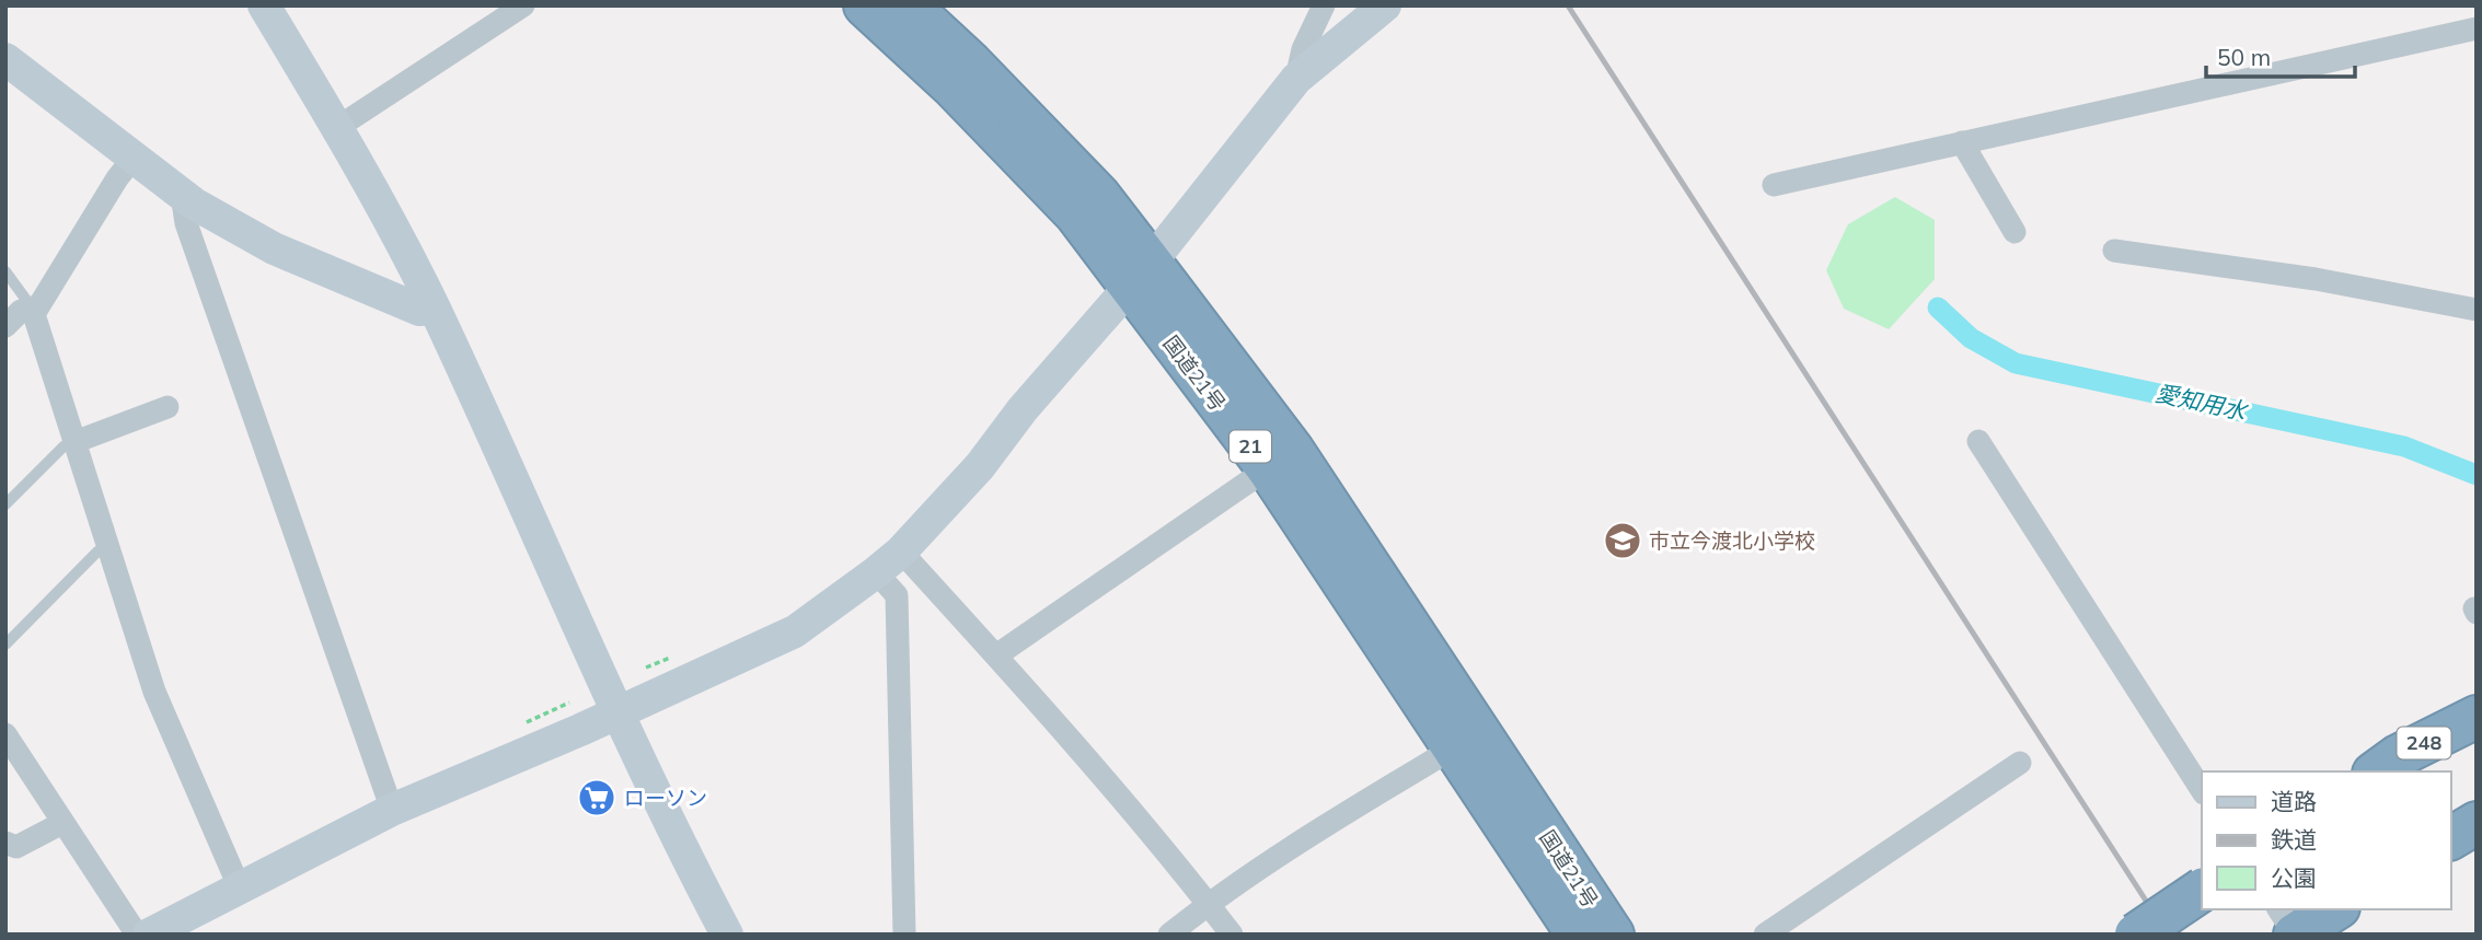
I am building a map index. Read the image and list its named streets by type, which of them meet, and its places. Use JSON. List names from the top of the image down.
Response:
{
  "streets": {
    "highway": ["国道21号", "21", "248"]
  },
  "water": ["愛知用水"],
  "places": {
    "school or university": ["市立今渡北小学校"],
    "supermarket": ["ローソン"]
  },
  "legend": ["道路", "鉄道", "公園"],
  "scale_bar": "50 m"
}
